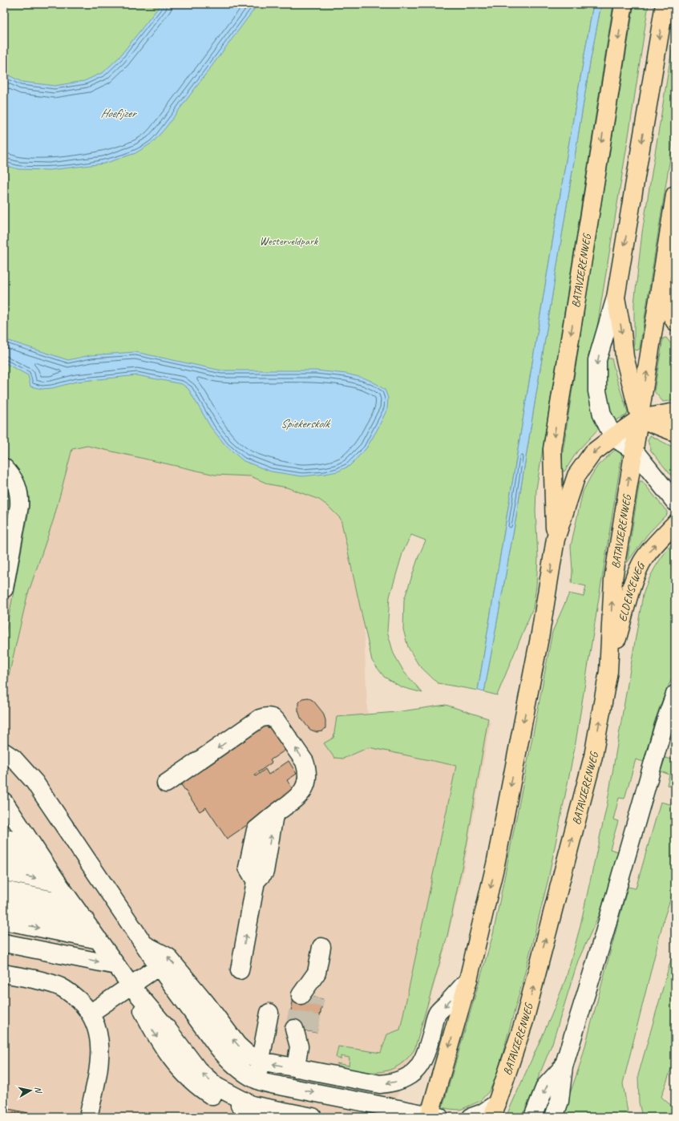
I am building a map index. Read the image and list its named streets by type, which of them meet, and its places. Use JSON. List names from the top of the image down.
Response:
{
  "streets": {
    "main road": ["BATAVIERENWEG", "ELDENSEWEG"]
  },
  "crossings": [
    ["BATAVIERENWEG", "ELDENSEWEG"]
  ],
  "one_way": ["ELDENSEWEG"],
  "water": ["Hoefijzer", "Spiekerskolk"],
  "parks": ["Westerveldpark"],
  "north": "right"
}
